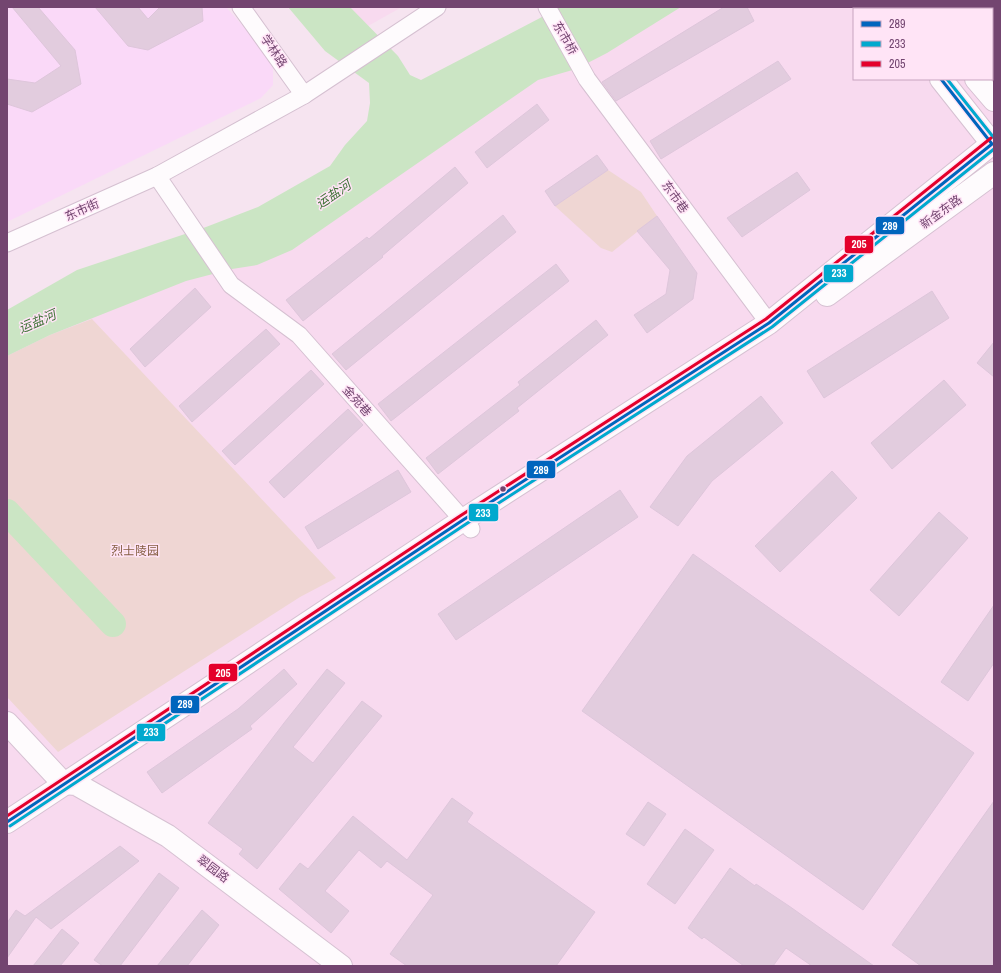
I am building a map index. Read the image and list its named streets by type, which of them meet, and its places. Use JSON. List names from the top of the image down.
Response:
{
  "streets": {
    "main road": ["新金东路", "翠园路"],
    "street": [
      "东市桥",
      "学林路",
      "东市巷",
      "东市街",
      "金苑巷"
    ]
  },
  "crossings": [
    ["东市桥", "东市巷"],
    ["学林路", "东市街"],
    ["东市巷", "新金东路"],
    ["东市街", "金苑巷"],
    ["新金东路", "金苑巷"],
    ["新金东路", "翠园路"]
  ],
  "water": ["运盐河"],
  "parks": ["烈士陵园"],
  "lines": ["transit line 289", "transit line 233", "transit line 205"],
  "legend": ["289", "233", "205"]
}
